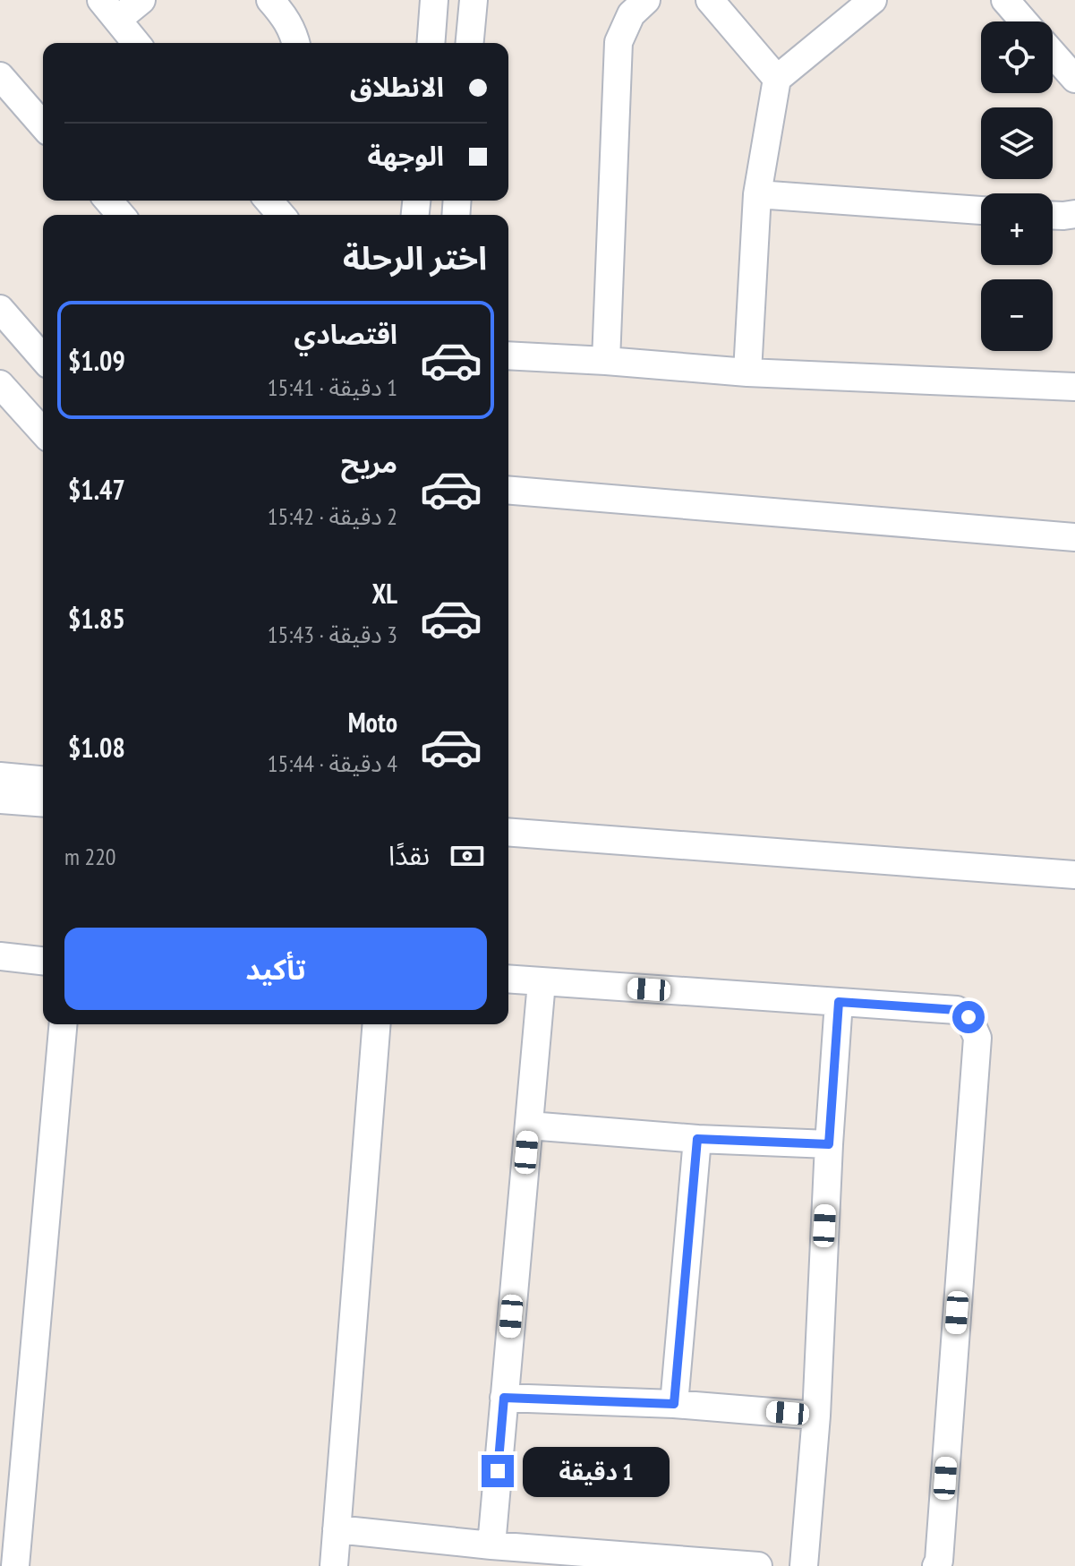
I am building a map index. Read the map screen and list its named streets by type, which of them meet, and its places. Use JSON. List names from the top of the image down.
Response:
{
  "page": {
    "map_buttons": ["+", "−"],
    "banner": ["الانطلاق", "الوجهة"],
    "heading": "اختر الرحلة",
    "list": [
      {
        "name": "اقتصادي",
        "note": "1 دقيقة · 15:41",
        "value": "$1.09"
      },
      {
        "name": "مريح",
        "note": "2 دقيقة · 15:42",
        "value": "$1.47"
      },
      {
        "name": "XL",
        "note": "3 دقيقة · 15:43",
        "value": "$1.85"
      },
      {
        "name": "Moto",
        "note": "4 دقيقة · 15:44",
        "value": "$1.08"
      }
    ],
    "pay": ["نقدًا", "220 m"],
    "buttons": "تأكيد",
    "bubble": "1 دقيقة"
  }
}
